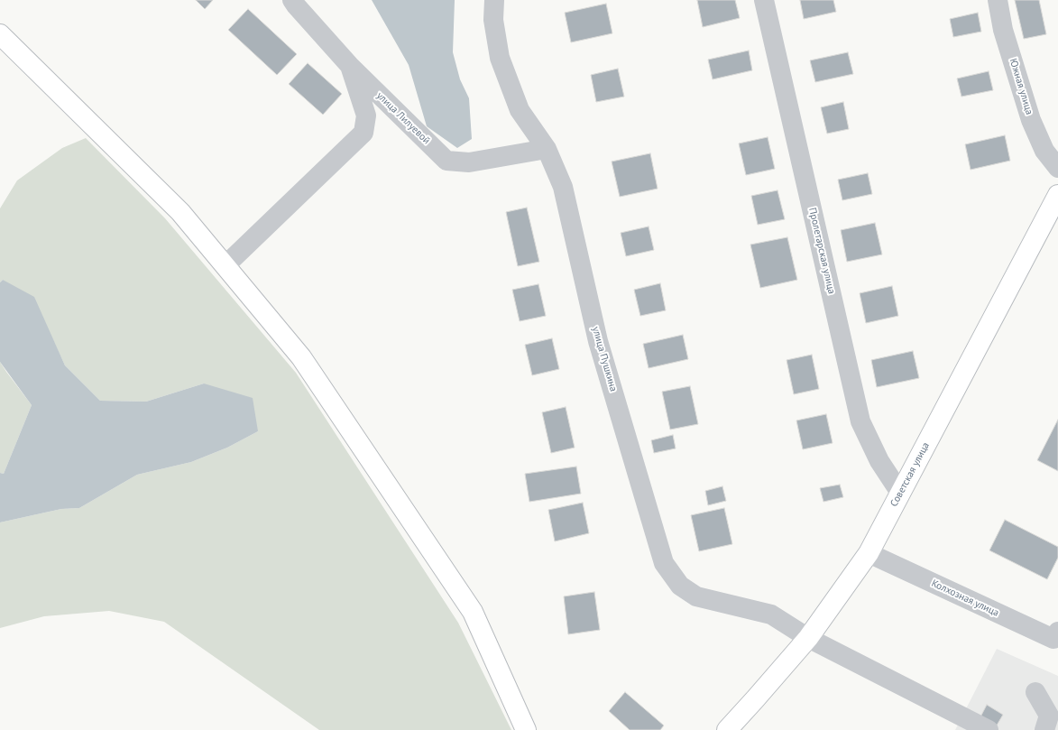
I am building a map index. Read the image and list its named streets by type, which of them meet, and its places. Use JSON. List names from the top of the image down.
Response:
{
  "streets": {
    "main road": ["Советская улица"],
    "street": [
      "Южная улица",
      "улица Лилуевой",
      "Пролетарская улица",
      "улица Пушкина",
      "Колхозная улица"
    ]
  },
  "crossings": [
    ["улица Лилуевой", "улица Пушкина"],
    ["Пролетарская улица", "Советская улица"],
    ["улица Пушкина", "Советская улица"],
    ["Советская улица", "Колхозная улица"]
  ]
}
